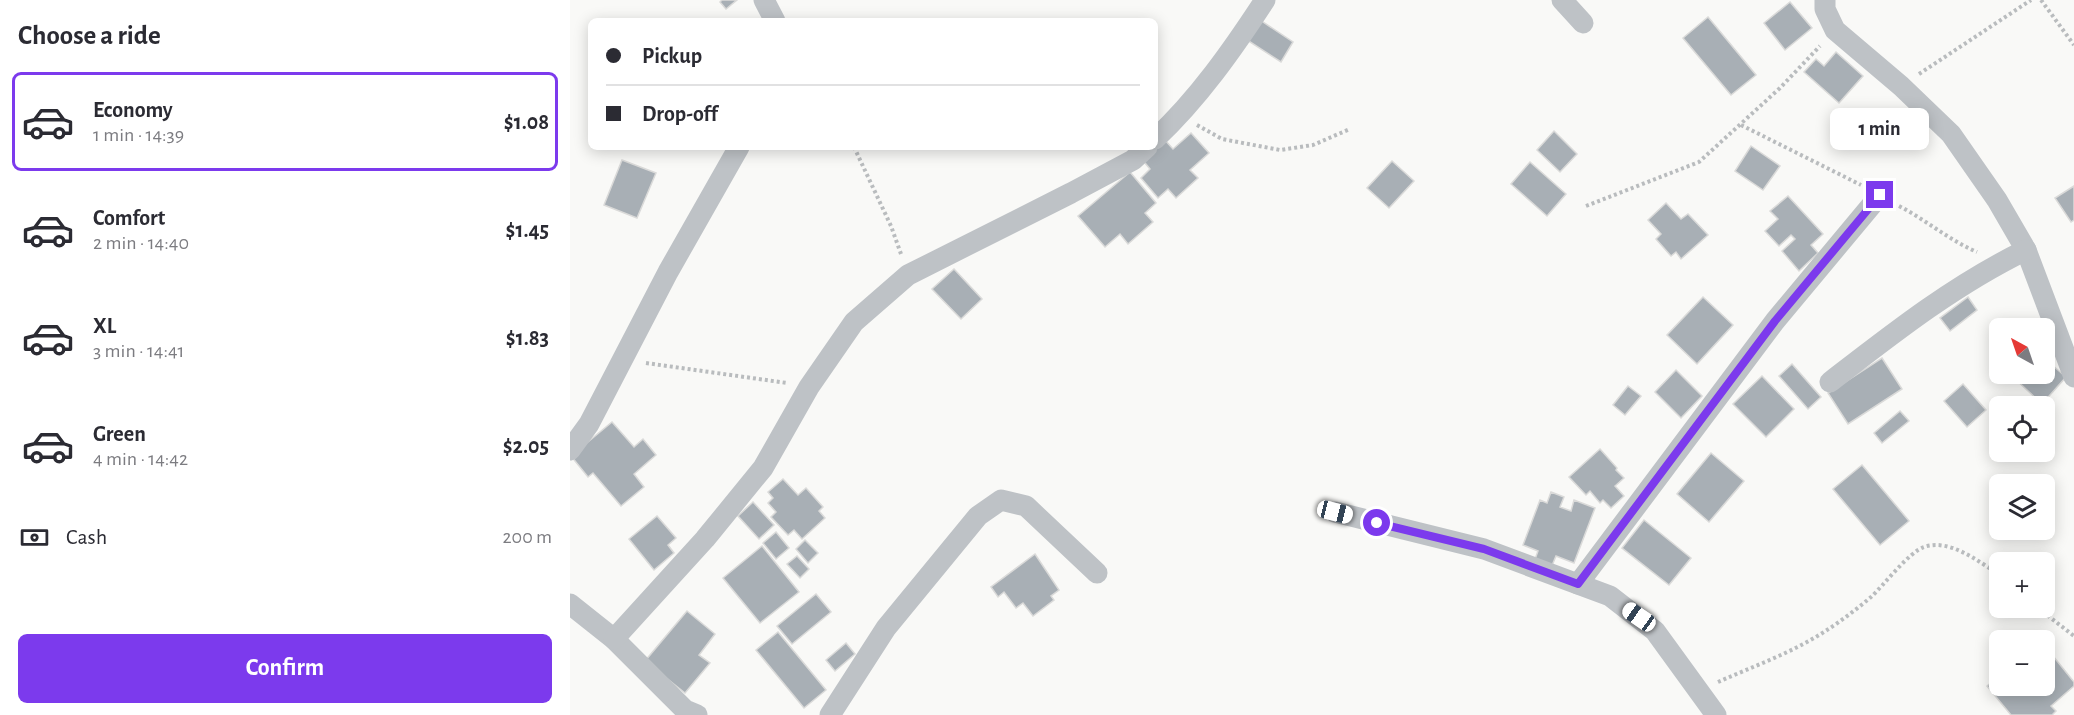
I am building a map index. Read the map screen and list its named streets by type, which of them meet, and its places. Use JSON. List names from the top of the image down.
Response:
{
  "north": "top left",
  "page": {
    "heading": "Choose a ride",
    "banner": ["Pickup", "Drop-off"],
    "list": [
      {
        "name": "Economy",
        "note": "1 min · 14:39",
        "value": "$1.08"
      },
      {
        "name": "Comfort",
        "note": "2 min · 14:40",
        "value": "$1.45"
      },
      {
        "name": "XL",
        "note": "3 min · 14:41",
        "value": "$1.83"
      },
      {
        "name": "Green",
        "note": "4 min · 14:42",
        "value": "$2.05"
      }
    ],
    "bubble": "1 min",
    "map_buttons": ["+", "−"],
    "pay": ["Cash", "200 m"],
    "buttons": "Confirm"
  }
}
